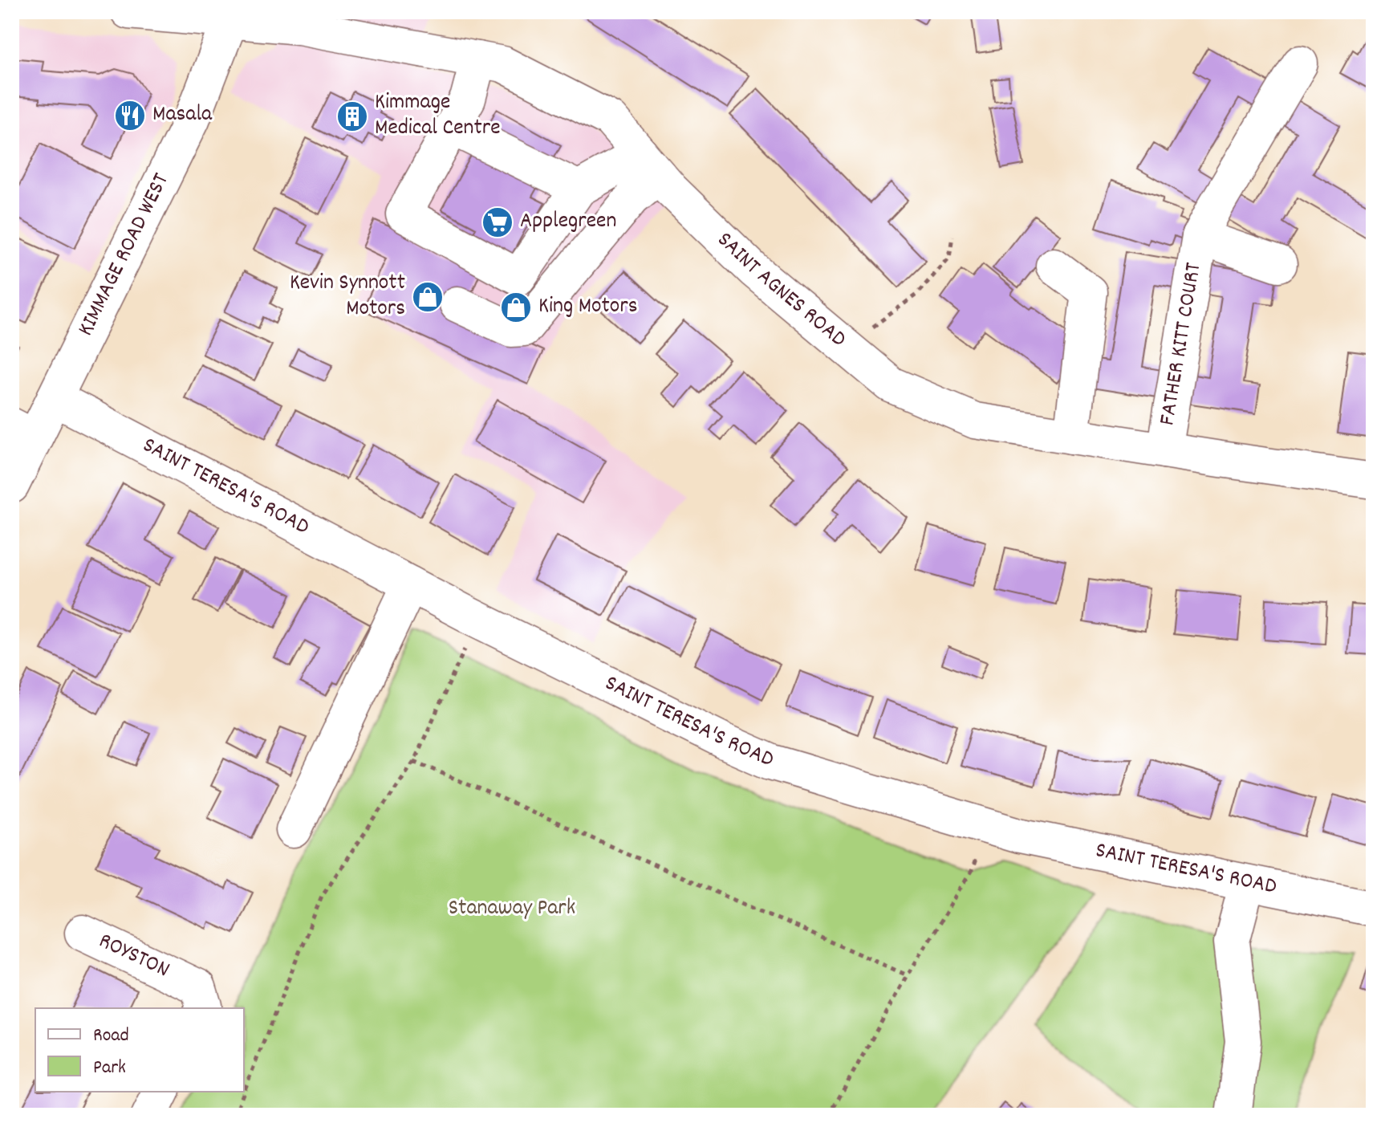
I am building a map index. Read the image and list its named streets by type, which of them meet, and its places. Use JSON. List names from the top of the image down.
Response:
{
  "streets": {
    "street": [
      "KIMMAGE ROAD WEST",
      "SAINT AGNES ROAD",
      "FATHER KITT COURT",
      "SAINT TERESA'S ROAD",
      "ROYSTON"
    ]
  },
  "crossings": [
    ["KIMMAGE ROAD WEST", "SAINT AGNES ROAD"],
    ["KIMMAGE ROAD WEST", "SAINT TERESA'S ROAD"],
    ["SAINT AGNES ROAD", "FATHER KITT COURT"]
  ],
  "parks": ["Stanaway Park"],
  "places": {
    "restaurant": ["Masala"],
    "building": ["Kimmage Medical Centre"],
    "supermarket": ["Applegreen"],
    "shop": ["Kevin Synnott Motors", "King Motors"]
  },
  "legend": ["Road", "Park"]
}
